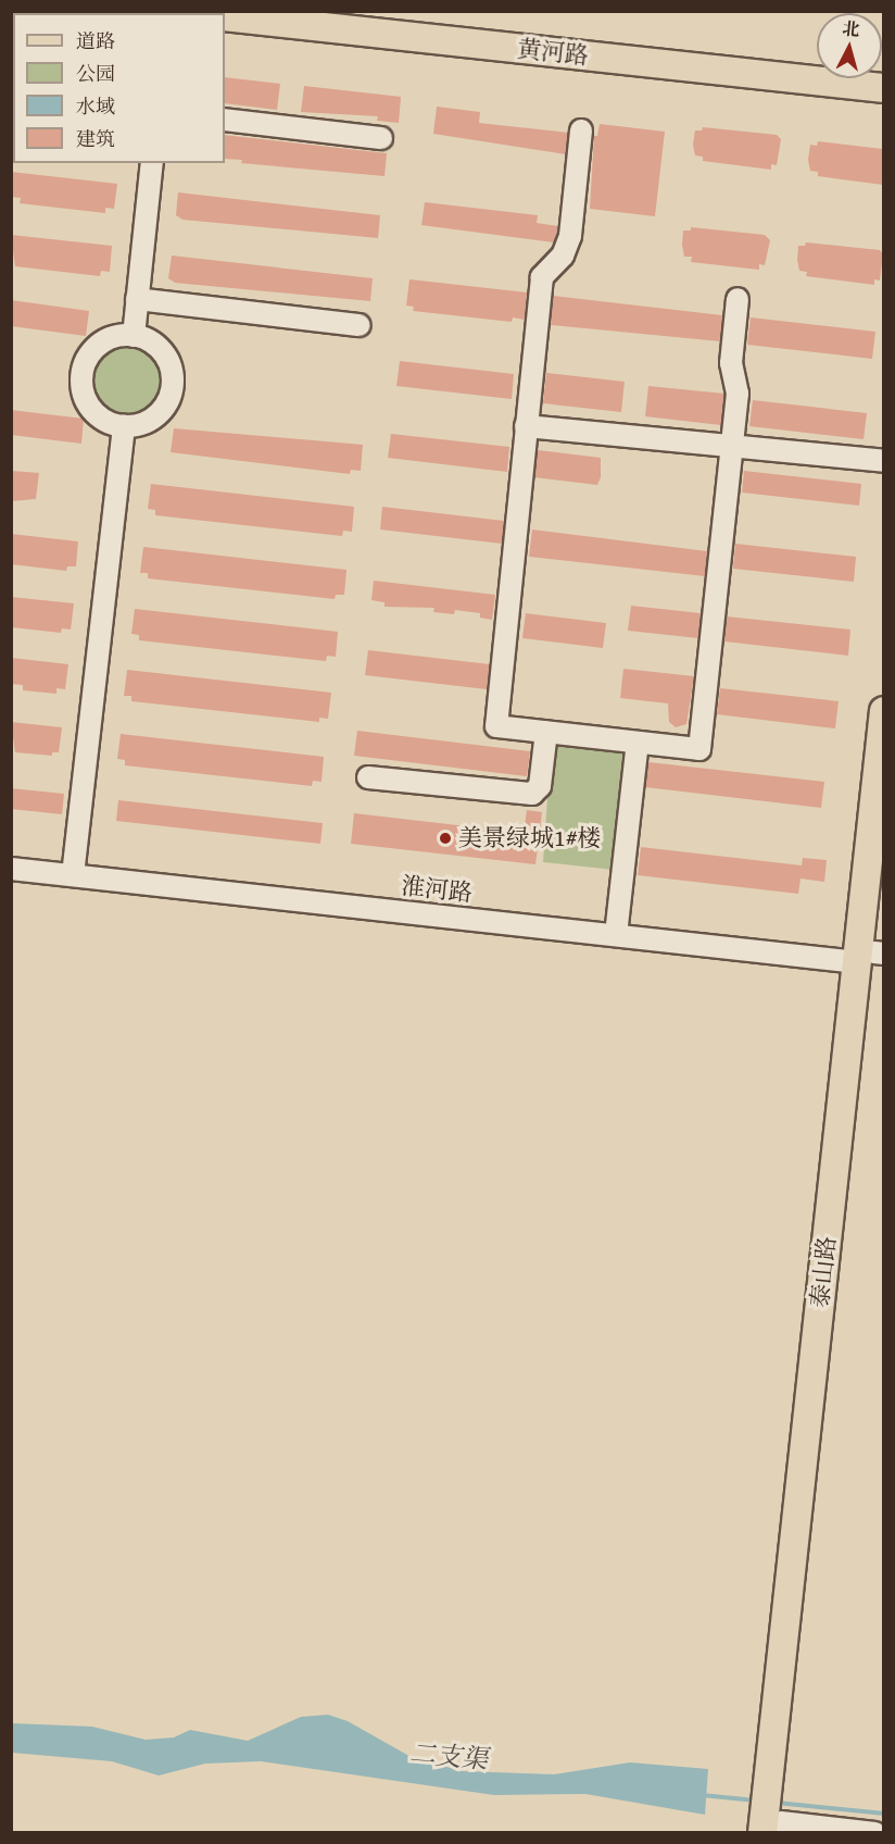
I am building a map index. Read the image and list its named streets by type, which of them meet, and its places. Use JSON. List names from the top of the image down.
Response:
{
  "streets": {
    "main road": ["黄河路", "泰山路"],
    "street": ["淮河路"]
  },
  "crossings": [
    ["淮河路", "泰山路"]
  ],
  "water": ["二支渠"],
  "places": ["美景绿城1#楼"],
  "legend": [
    "道路",
    "公园",
    "水域",
    "建筑"
  ],
  "north": "top"
}
